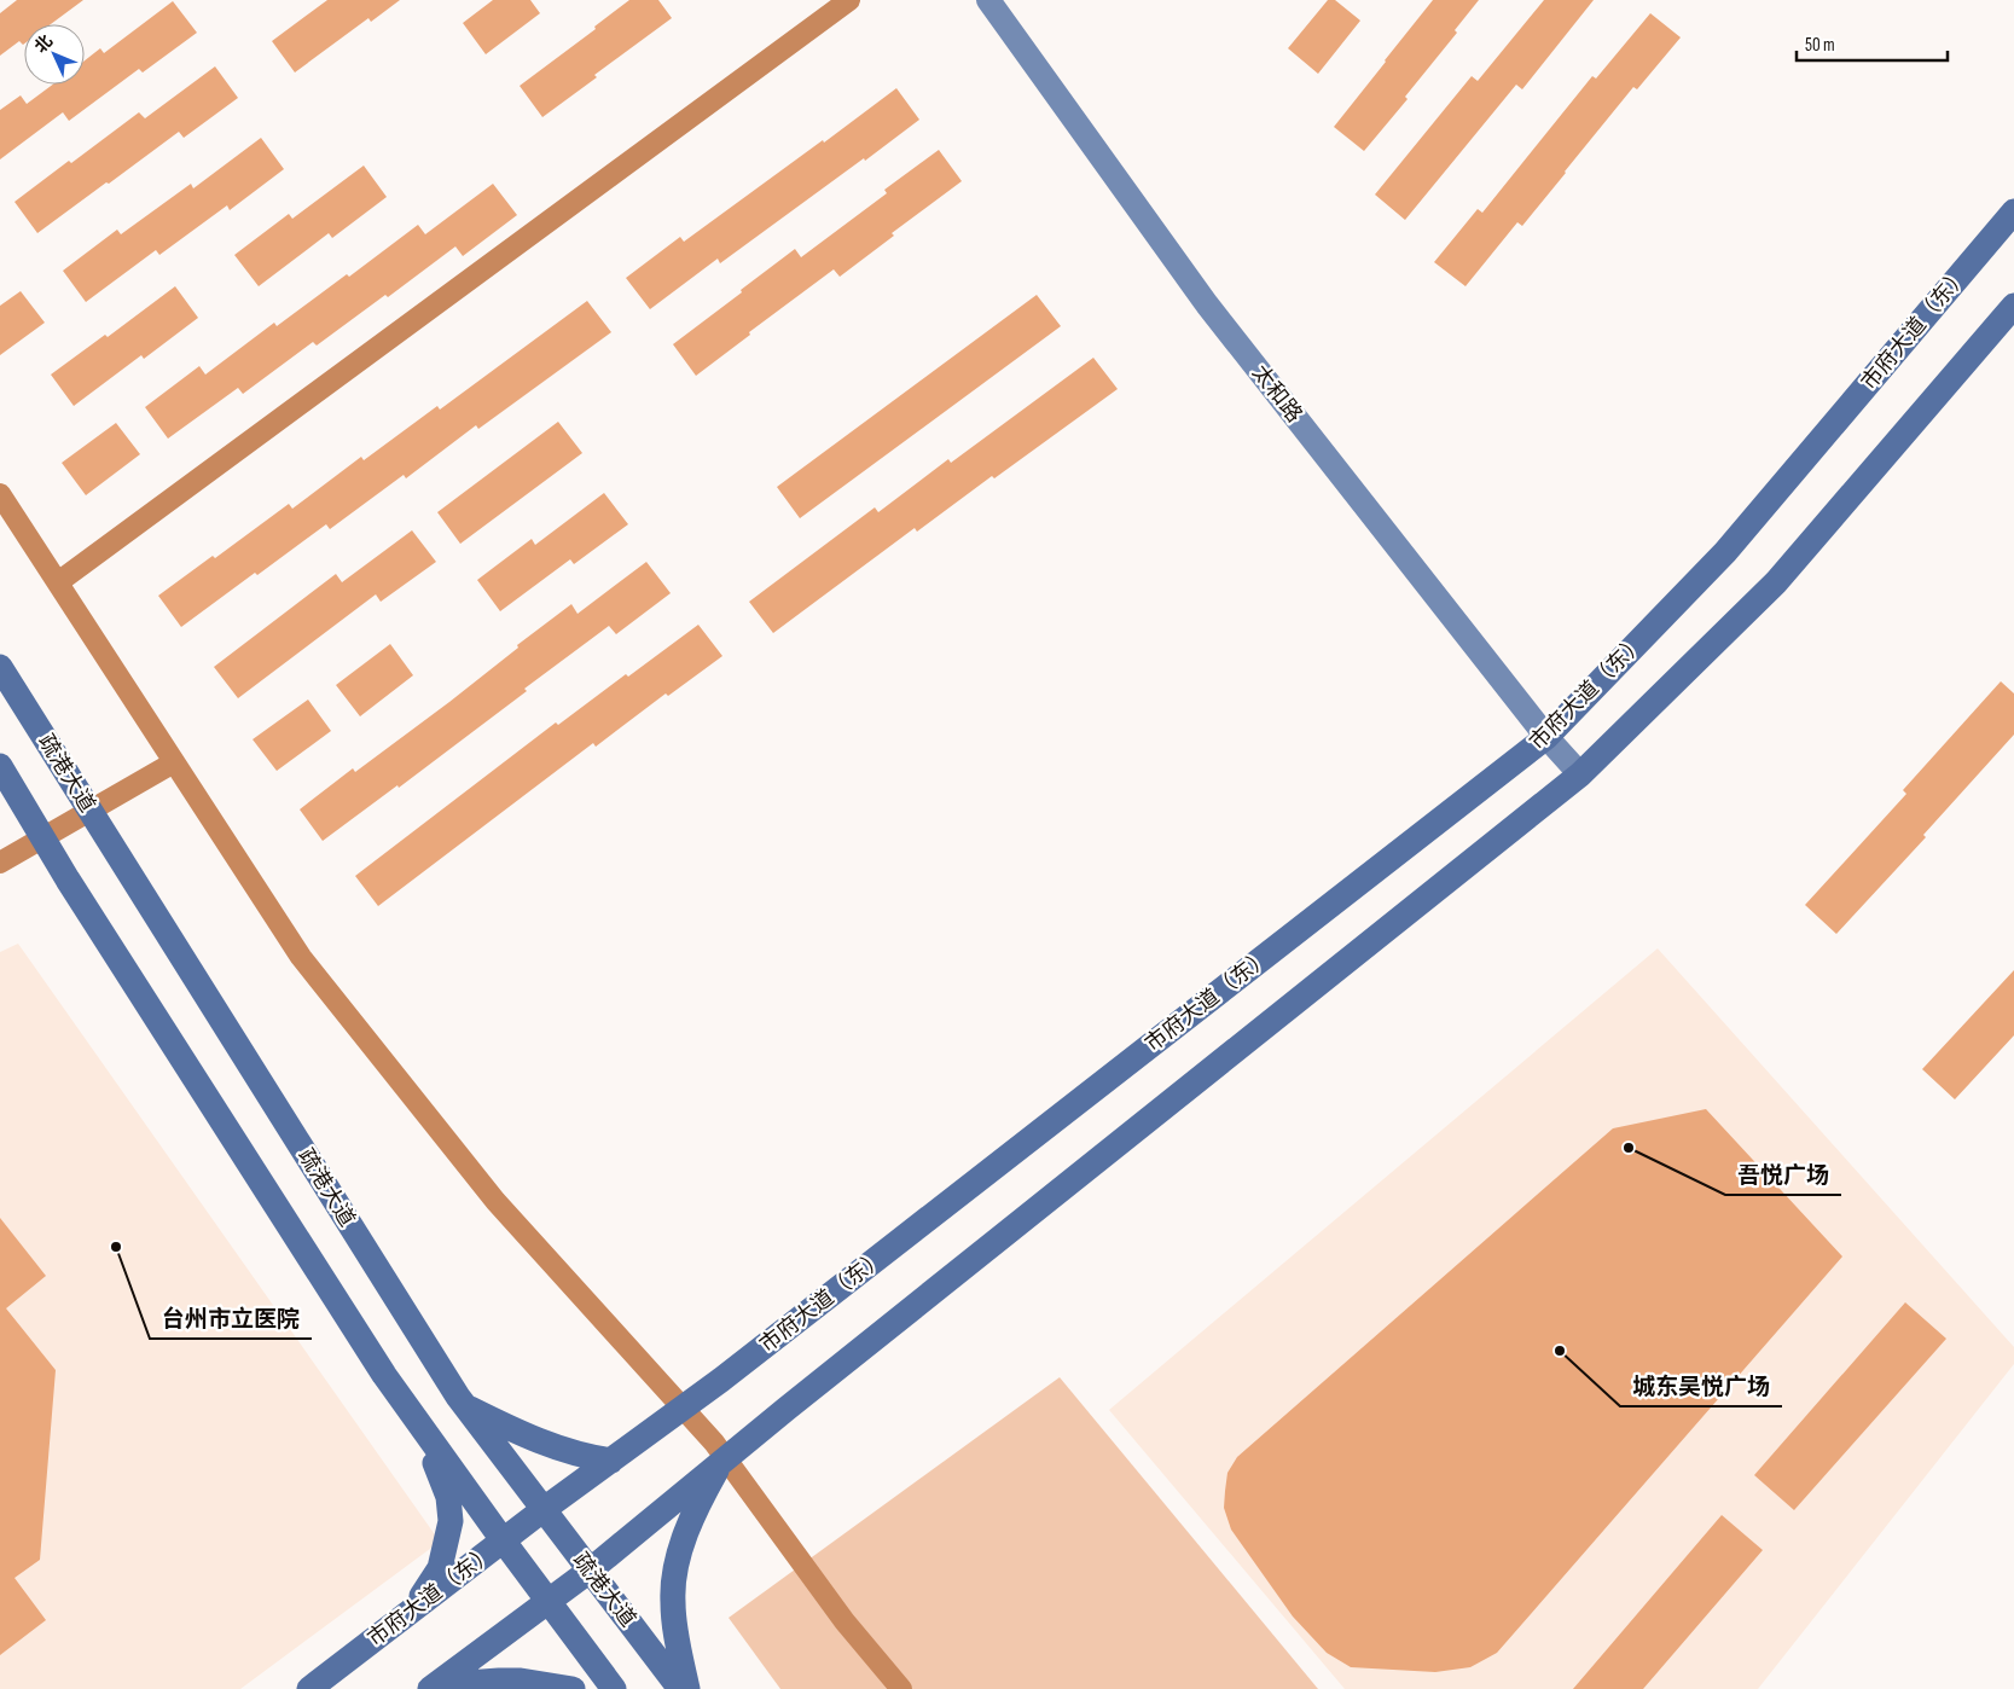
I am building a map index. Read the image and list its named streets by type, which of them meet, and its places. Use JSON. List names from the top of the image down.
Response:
{
  "streets": {
    "main road": ["市府大道（东）", "疏港大道"],
    "street": ["太和路"]
  },
  "crossings": [
    ["市府大道（东）", "太和路"],
    ["市府大道（东）", "疏港大道"]
  ],
  "places": ["吾悦广场", "台州市立医院", "城东吴悦广场"],
  "scale_bar": "50 m",
  "north": "top left"
}
